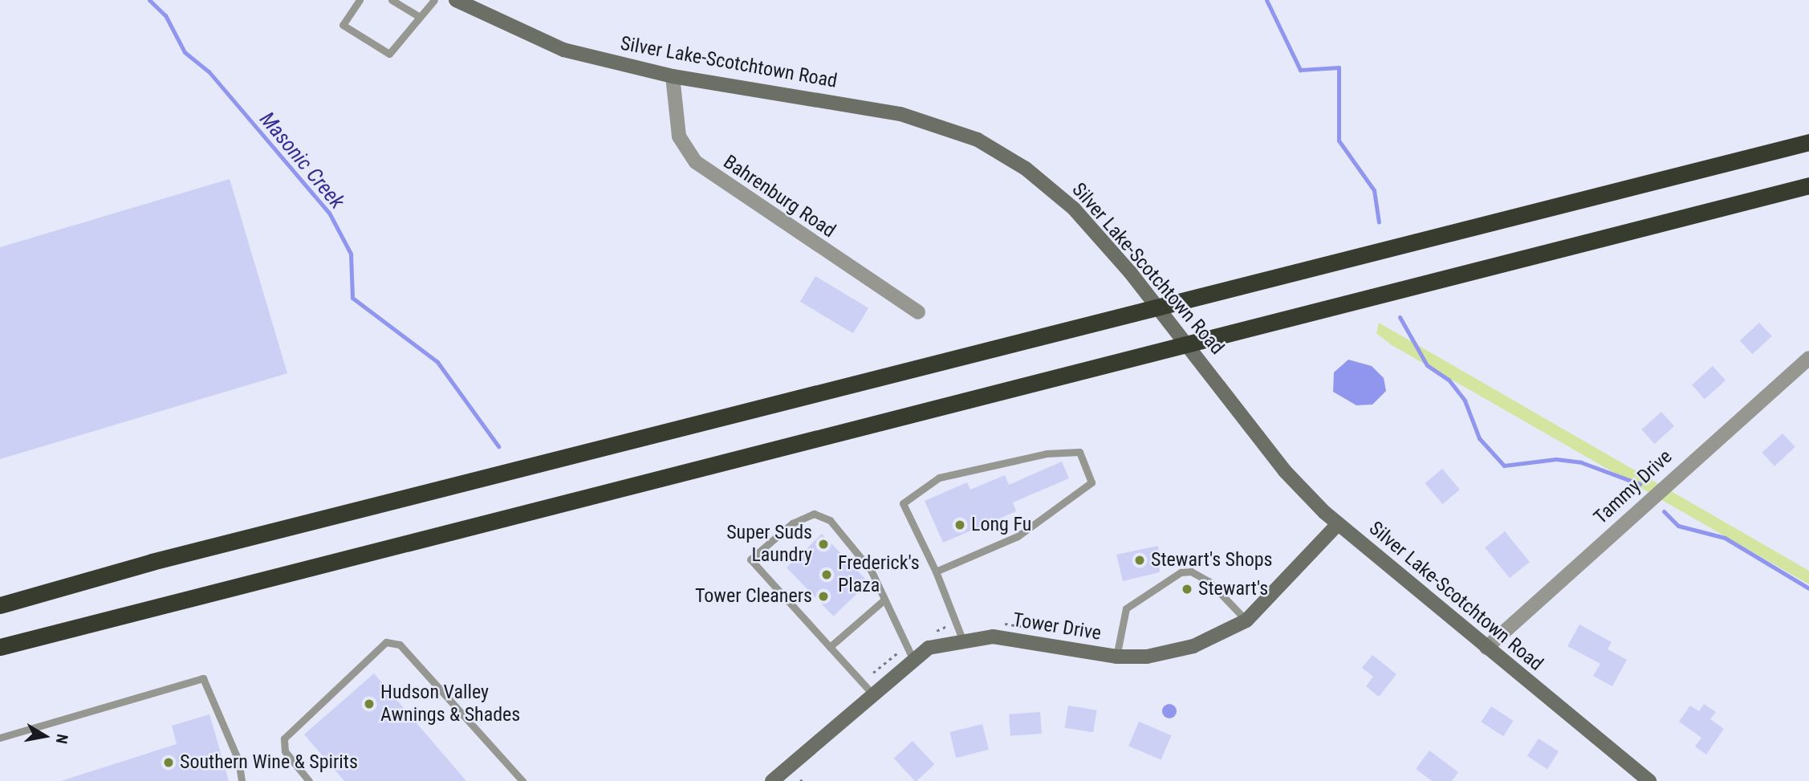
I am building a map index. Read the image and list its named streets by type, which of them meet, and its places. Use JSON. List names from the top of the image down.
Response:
{
  "streets": {
    "street": [
      "Silver Lake-Scotchtown Road",
      "Bahrenburg Road",
      "Tammy Drive",
      "Tower Drive"
    ]
  },
  "crossings": [
    ["Silver Lake-Scotchtown Road", "Bahrenburg Road"],
    ["Silver Lake-Scotchtown Road", "Tammy Drive"],
    ["Silver Lake-Scotchtown Road", "Tower Drive"]
  ],
  "water": ["Masonic Creek"],
  "places": [
    "Long Fu",
    "Super Suds Laundry",
    "Stewart's Shops",
    "Frederick's Plaza",
    "Stewart's",
    "Tower Cleaners",
    "Hudson Valley Awnings & Shades",
    "Southern Wine & Spirits"
  ],
  "north": "right"
}
